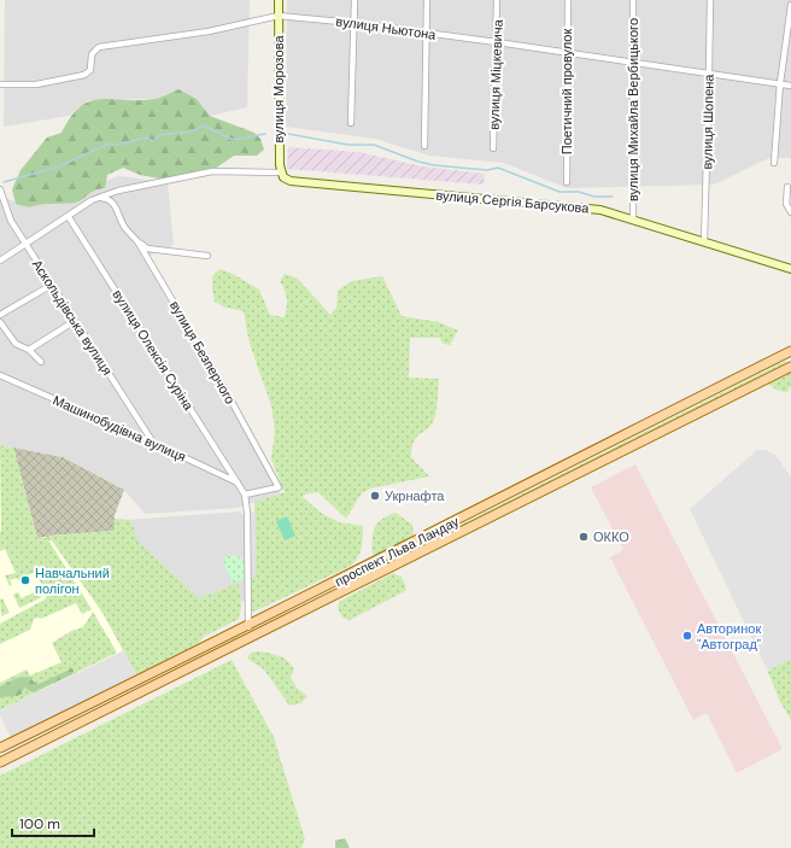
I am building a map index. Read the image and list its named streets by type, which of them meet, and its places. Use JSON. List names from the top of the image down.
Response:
{
  "streets": {
    "main road": ["вулиця Морозова", "вулиця Сергія Барсукова", "проспект Льва Ландау"],
    "street": [
      "вулиця Ньютона",
      "вулиця Міцкевича",
      "Поетичний провулок",
      "вулиця Михайла Вербицького",
      "вулиця Шопена",
      "Аскольдівська вулиця",
      "вулиця Олексія Суріна",
      "вулиця Безперчого",
      "Машинобудівна вулиця"
    ]
  },
  "crossings": [
    ["вулиця Ньютона", "вулиця Міцкевича"],
    ["вулиця Ньютона", "вулиця Морозова"],
    ["вулиця Ньютона", "Поетичний провулок"],
    ["вулиця Ньютона", "вулиця Михайла Вербицького"],
    ["вулиця Ньютона", "вулиця Шопена"],
    ["вулиця Морозова", "вулиця Сергія Барсукова"],
    ["вулиця Михайла Вербицького", "вулиця Сергія Барсукова"],
    ["вулиця Шопена", "вулиця Сергія Барсукова"],
    ["Аскольдівська вулиця", "Машинобудівна вулиця"],
    ["вулиця Олексія Суріна", "вулиця Безперчого"],
    ["вулиця Олексія Суріна", "Машинобудівна вулиця"]
  ],
  "places": [
    "Укрнафта",
    "ОККО",
    "Навчальний полігон",
    "Авторинок \"Автоград\""
  ],
  "scale_bar": "100 m"
}
